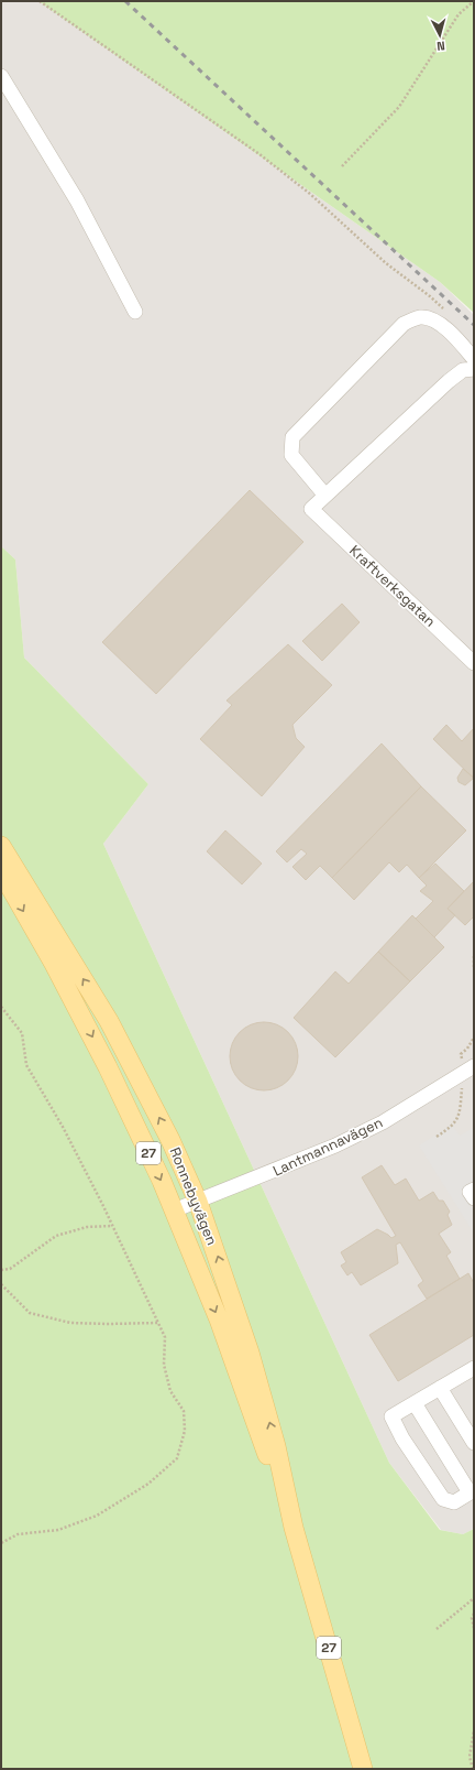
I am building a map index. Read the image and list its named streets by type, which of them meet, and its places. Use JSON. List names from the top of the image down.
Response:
{
  "streets": {
    "main road": ["27", "Ronnebyvägen"],
    "street": ["Kraftverksgatan", "Lantmannavägen"]
  },
  "crossings": [
    ["Lantmannavägen", "Ronnebyvägen"]
  ],
  "north": "bottom"
}
